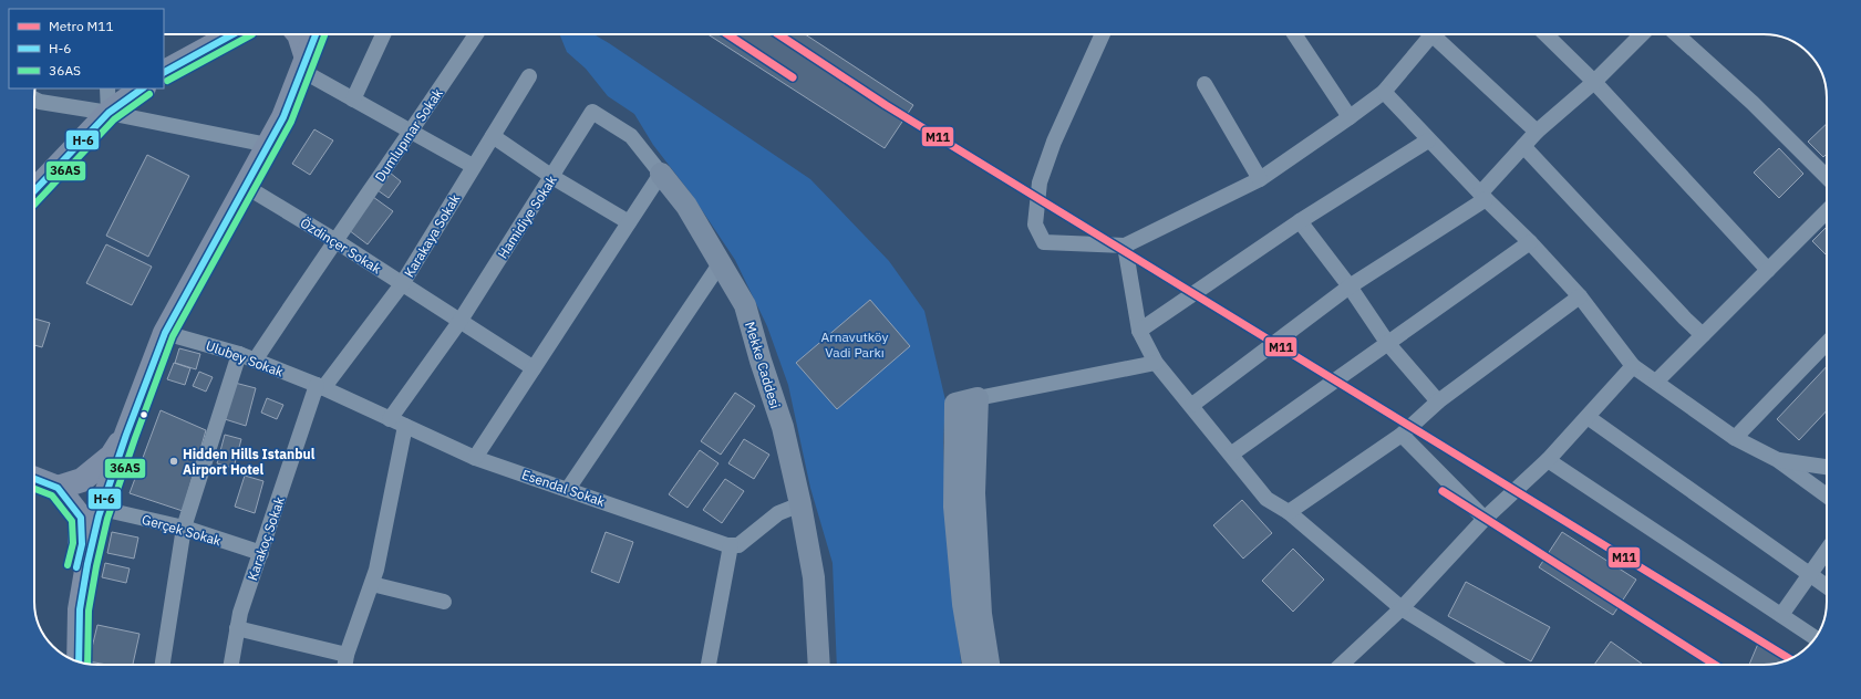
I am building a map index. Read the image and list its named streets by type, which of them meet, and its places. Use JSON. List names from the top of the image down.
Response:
{
  "streets": {
    "main road": ["Mekke Caddesi"],
    "street": [
      "Dumlupınar Sokak",
      "Hamidiye Sokak",
      "Karakaya Sokak",
      "Özdinçer Sokak",
      "Ulubey Sokak",
      "Esendal Sokak",
      "Gerçek Sokak",
      "Karakoç Sokak"
    ]
  },
  "crossings": [
    ["Dumlupınar Sokak", "Özdinçer Sokak"],
    ["Dumlupınar Sokak", "Ulubey Sokak"],
    ["Hamidiye Sokak", "Özdinçer Sokak"],
    ["Hamidiye Sokak", "Mekke Caddesi"],
    ["Hamidiye Sokak", "Esendal Sokak"],
    ["Karakaya Sokak", "Özdinçer Sokak"],
    ["Karakaya Sokak", "Ulubey Sokak"],
    ["Karakaya Sokak", "Esendal Sokak"],
    ["Karakaya Sokak", "Karakoç Sokak"],
    ["Ulubey Sokak", "Esendal Sokak"],
    ["Ulubey Sokak", "Karakoç Sokak"],
    ["Esendal Sokak", "Karakoç Sokak"],
    ["Gerçek Sokak", "Karakoç Sokak"]
  ],
  "parks": ["Arnavutköy Vadi Parkı"],
  "places": ["Hidden Hills Istanbul Airport Hotel"],
  "lines": ["metro line M11", "transit line H-6", "transit line 36AS"],
  "legend": ["Metro M11", "H-6", "36AS"]
}
